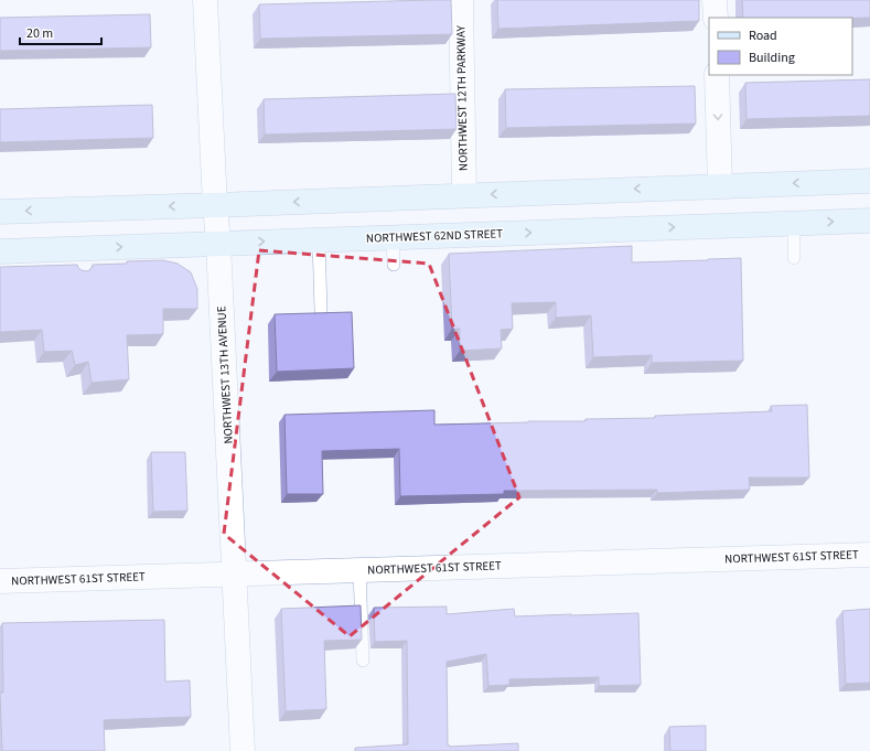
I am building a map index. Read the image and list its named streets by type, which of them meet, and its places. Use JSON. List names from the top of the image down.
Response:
{
  "streets": {
    "main road": ["NORTHWEST 62ND STREET"],
    "street": ["NORTHWEST 12TH PARKWAY", "NORTHWEST 13TH AVENUE", "NORTHWEST 61ST STREET"]
  },
  "crossings": [
    ["NORTHWEST 62ND STREET", "NORTHWEST 13TH AVENUE"],
    ["NORTHWEST 13TH AVENUE", "NORTHWEST 61ST STREET"]
  ],
  "legend": ["Road", "Building"],
  "scale_bar": "20 m"
}
